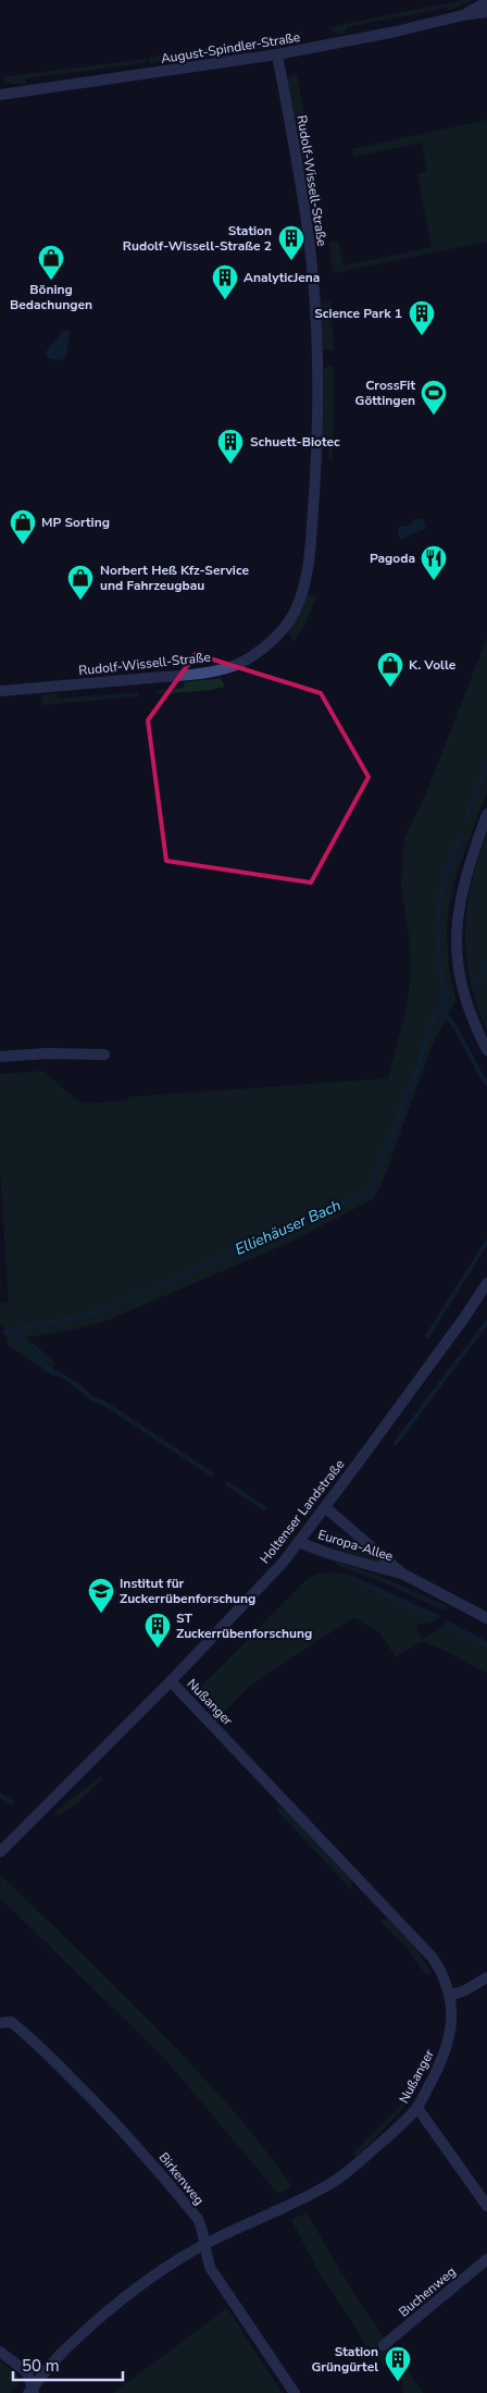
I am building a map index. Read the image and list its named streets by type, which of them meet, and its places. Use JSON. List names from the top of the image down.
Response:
{
  "streets": {
    "street": [
      "August-Spindler-Straße",
      "Rudolf-Wissell-Straße",
      "Holtenser Landstraße",
      "Europa-Allee",
      "Nußanger",
      "Birkenweg",
      "Buchenweg"
    ]
  },
  "crossings": [
    ["August-Spindler-Straße", "Rudolf-Wissell-Straße"],
    ["Holtenser Landstraße", "Europa-Allee"],
    ["Holtenser Landstraße", "Nußanger"],
    ["Nußanger", "Birkenweg"]
  ],
  "water": ["Elliehäuser Bach"],
  "places": {
    "building": [
      "Station Rudolf-Wissell-Straße 2",
      "AnalyticJena",
      "Science Park 1",
      "Schuett-Biotec",
      "ST Zuckerrübenforschung",
      "Station Grüngürtel"
    ],
    "shop": [
      "Böning Bedachungen",
      "MP Sorting",
      "Norbert Heß Kfz-Service und Fahrzeugbau",
      "K. Volle"
    ],
    "sports": ["CrossFit Göttingen"],
    "restaurant": ["Pagoda"],
    "school or university": ["Institut für Zuckerrübenforschung"]
  },
  "scale_bar": "50 m"
}
